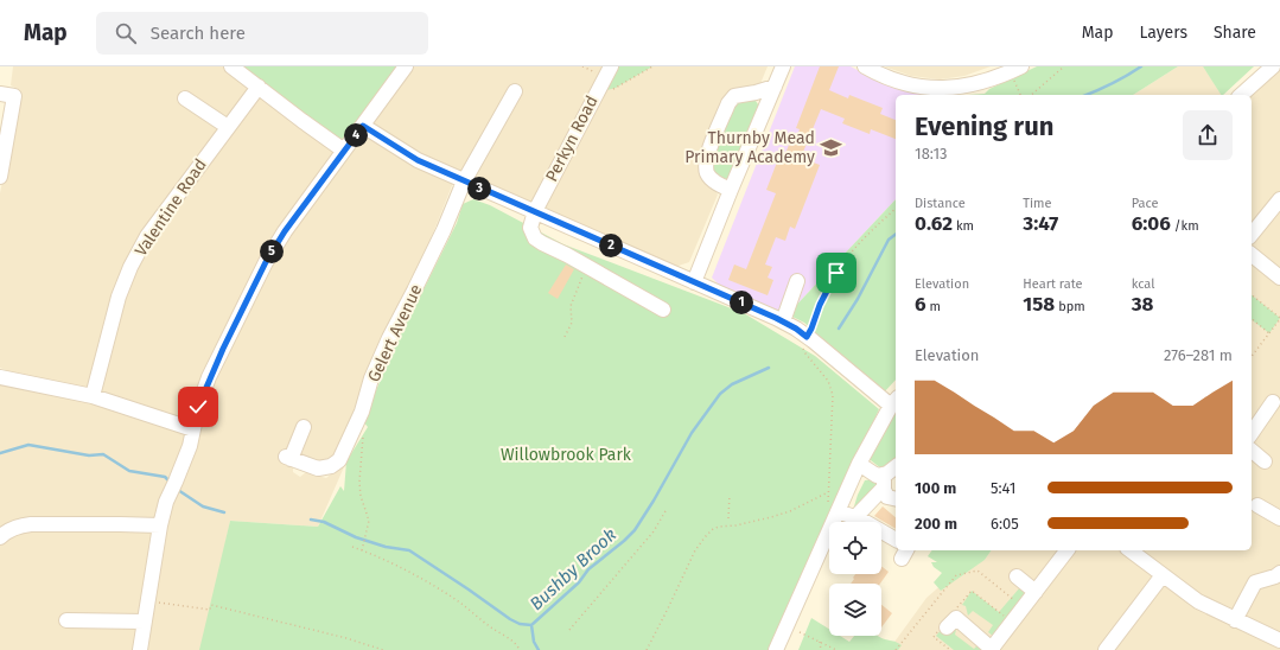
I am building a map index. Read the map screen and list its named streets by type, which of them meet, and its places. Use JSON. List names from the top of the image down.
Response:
{
  "streets": {
    "street": ["Perkyn Road", "Valentine Road", "Gelert Avenue"]
  },
  "water": ["Bushby Brook"],
  "parks": ["Willowbrook Park"],
  "places": {
    "school or university": ["Thurnby Mead Primary Academy"]
  },
  "page": {
    "header": "Map",
    "search": "Search here",
    "nav": ["Map", "Layers", "Share"],
    "heading": ["Evening run", "18:13"],
    "pins": [
      "4",
      "3",
      "2",
      "5",
      "1"
    ],
    "stats": [
      ["Distance", "0.62 km"],
      ["Time", "3:47"],
      ["Pace", "6:06 /km"],
      ["Elevation", "6 m"],
      ["Heart rate", "158 bpm"],
      ["kcal", "38"]
    ],
    "chart": ["Elevation", "276–281 m"],
    "list": [
      {
        "name": "100 m",
        "note": "5:41"
      },
      {
        "name": "200 m",
        "note": "6:05"
      }
    ]
  }
}
